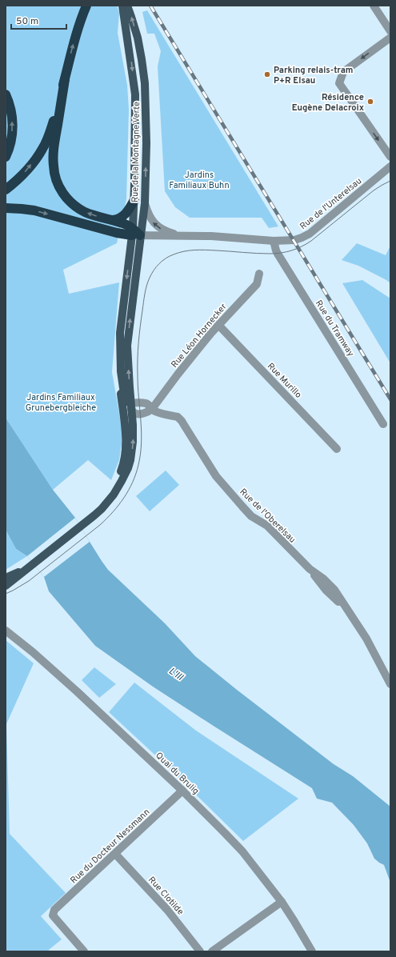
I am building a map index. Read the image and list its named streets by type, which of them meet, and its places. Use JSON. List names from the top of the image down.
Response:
{
  "streets": {
    "main road": ["Rue de la Montagne Verte"],
    "street": [
      "Rue de l'Unterelsau",
      "Rue du Tramway",
      "Rue Léon Hornecker",
      "Rue Murillo",
      "Rue de l'Oberelsau",
      "Quai du Brulig",
      "Rue du Docteur Nessmann",
      "Rue Clotilde"
    ]
  },
  "crossings": [
    ["Rue de la Montagne Verte", "Rue de l'Unterelsau"],
    ["Rue de l'Unterelsau", "Rue du Tramway"],
    ["Rue Léon Hornecker", "Rue Murillo"],
    ["Rue Léon Hornecker", "Rue de l'Oberelsau"],
    ["Quai du Brulig", "Rue du Docteur Nessmann"],
    ["Rue du Docteur Nessmann", "Rue Clotilde"]
  ],
  "water": ["L'Ill"],
  "parks": ["Jardins Familiaux Buhn", "Jardins Familiaux Grunebergbleiche"],
  "places": ["Parking relais-tram P+R Elsau", "Résidence Eugène Delacroix"],
  "scale_bar": "50 m"
}
